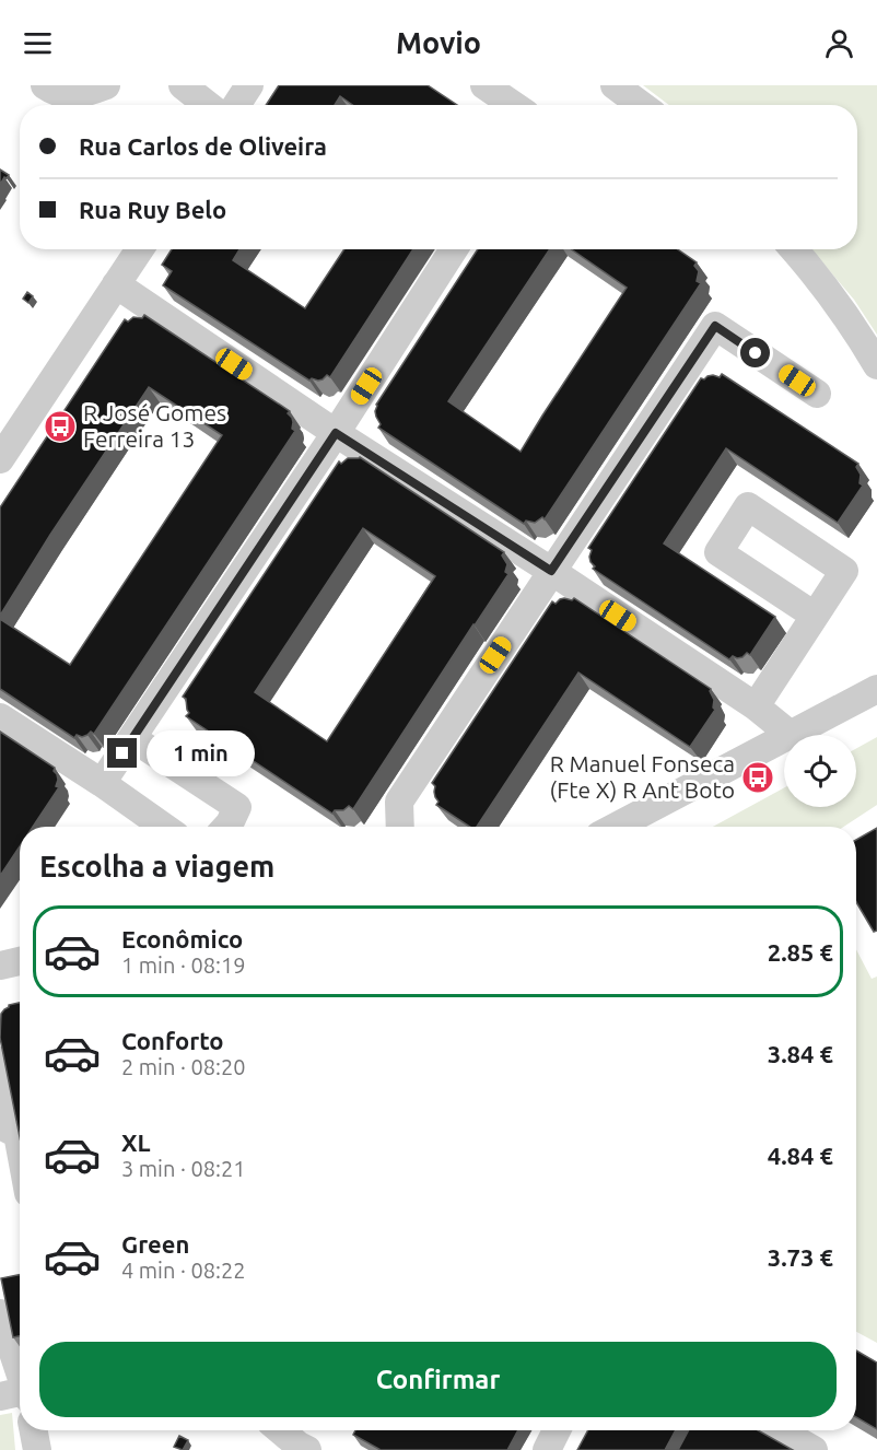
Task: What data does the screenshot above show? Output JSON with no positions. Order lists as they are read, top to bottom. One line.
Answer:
{"places":{"bus stop":["R José Gomes Ferreira 13","R Manuel Fonseca (Fte X) R Ant Boto"]},"page":{"header":"Movio","banner":["Rua Carlos de Oliveira","Rua Ruy Belo"],"bubble":"1 min","heading":"Escolha a viagem","list":[{"name":"Econômico","note":"1 min · 08:19","value":"2.85 €"},{"name":"Conforto","note":"2 min · 08:20","value":"3.84 €"},{"name":"XL","note":"3 min · 08:21","value":"4.84 €"},{"name":"Green","note":"4 min · 08:22","value":"3.73 €"}],"buttons":"Confirmar"}}
